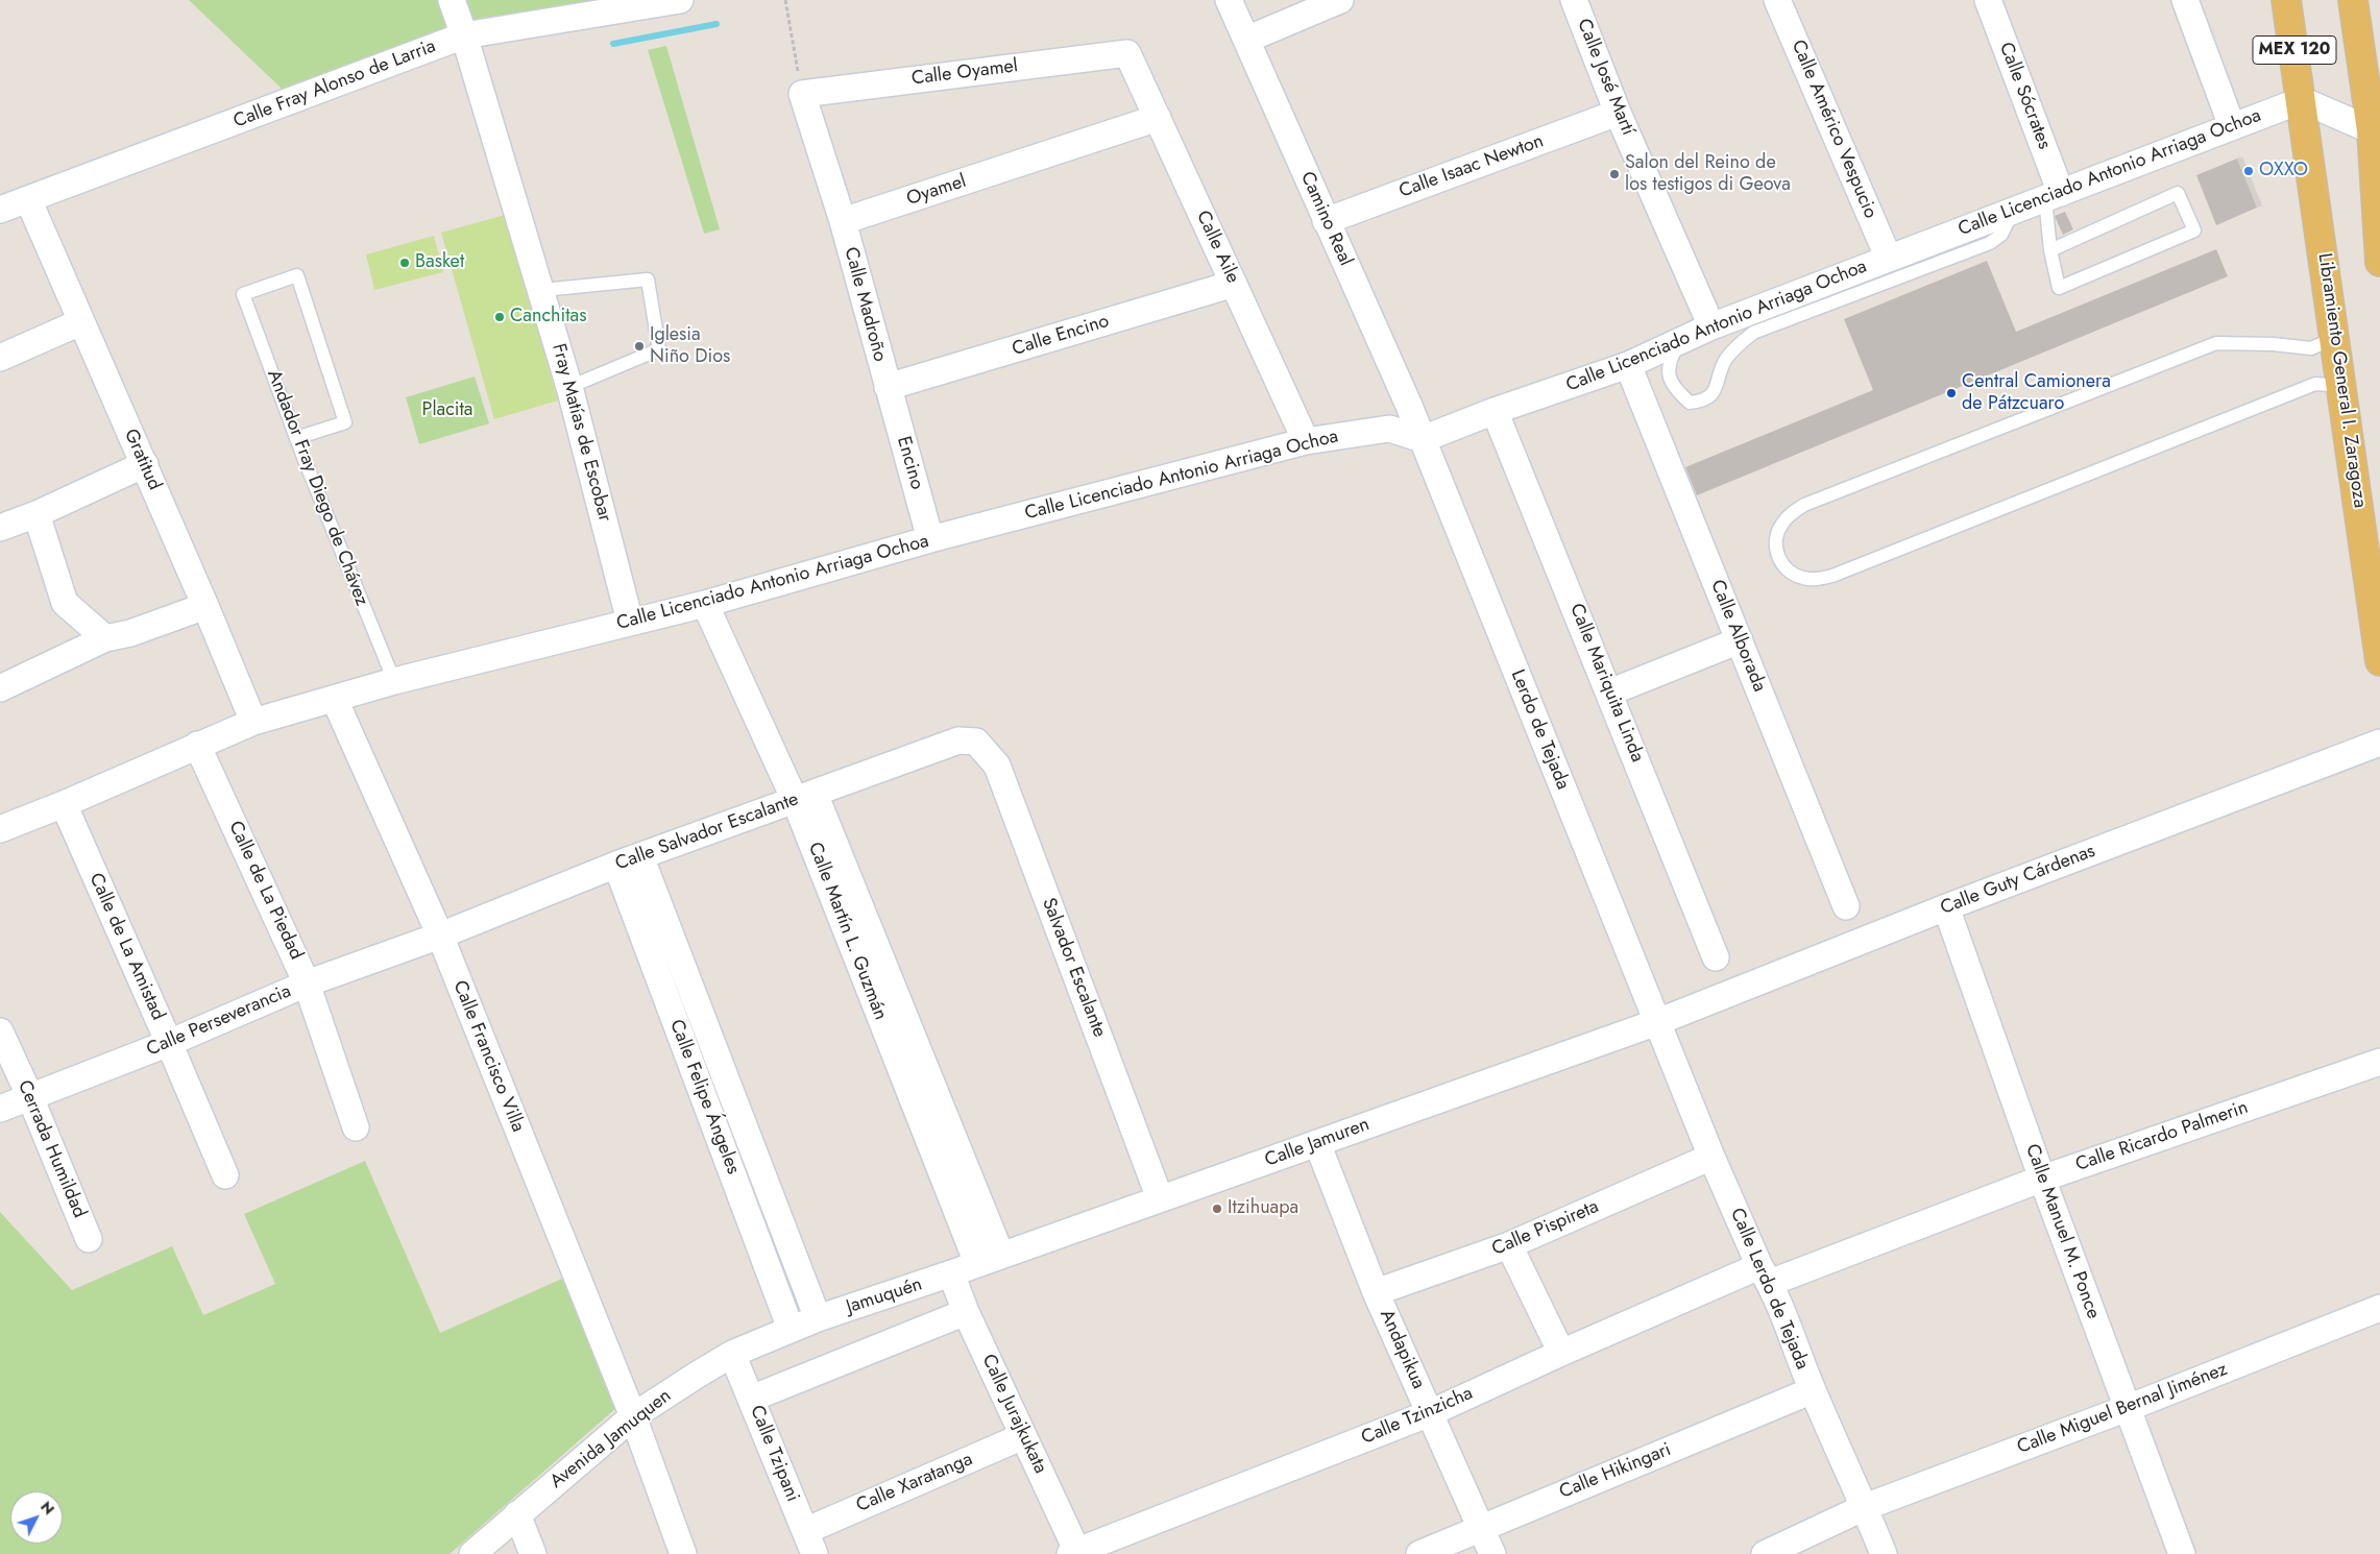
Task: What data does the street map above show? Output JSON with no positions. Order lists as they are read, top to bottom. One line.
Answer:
{"streets":{"main road":["MEX 120","Libramiento General I. Zaragoza"],"street":["Calle Oyamel","Calle José Martí","Calle Fray Alonso de Larria","Calle Sócrates","Calle Américo Vespucio","Calle Isaac Newton","Calle Licenciado Antonio Arriaga Ochoa","Oyamel","Camino Real","Calle Aile","Calle Madroño","Calle Encino","Fray Matías de Escobar","Gratitud","Encino","Calle Alborada","Calle Mariquita Linda","Lerdo de Tejada","Calle Salvador Escalante","Calle Guty Cárdenas","Calle de La Piedad","Calle Martín L. Guzmán","Calle de La Amistad","Salvador Escalante","Calle Perseverancia","Calle Francisco Villa","Calle Felipe Ángeles","Calle Ricardo Palmerin","Calle Jamuren","Cerrada Humildad","Calle Pispireta","Calle Manuel M. Ponce","Calle Lerdo de Tejada","Jamuquén","Andapikua","Calle Miguel Bernal Jiménez","Calle Jurajkukata","Calle Tzinzicha","Avenida Jamuquen","Calle Tzipani","Calle Hikingari","Calle Xaratanga"],"lane":["Andador Fray Diego de Chávez"]},"crossings":[["MEX 120","Calle Licenciado Antonio Arriaga Ochoa"],["MEX 120","Libramiento General I. Zaragoza"],["Calle Oyamel","Calle Aile"],["Calle José Martí","Calle Isaac Newton"],["Calle José Martí","Calle Licenciado Antonio Arriaga Ochoa"],["Calle Fray Alonso de Larria","Fray Matías de Escobar"],["Calle Fray Alonso de Larria","Gratitud"],["Calle Sócrates","Calle Licenciado Antonio Arriaga Ochoa"],["Calle Américo Vespucio","Calle Licenciado Antonio Arriaga Ochoa"],["Calle Isaac Newton","Camino Real"],["Calle Licenciado Antonio Arriaga Ochoa","Camino Real"],["Calle Licenciado Antonio Arriaga Ochoa","Calle Aile"],["Calle Licenciado Antonio Arriaga Ochoa","Libramiento General I. Zaragoza"],["Calle Licenciado Antonio Arriaga Ochoa","Fray Matías de Escobar"],["Calle Licenciado Antonio Arriaga Ochoa","Gratitud"],["Calle Licenciado Antonio Arriaga Ochoa","Encino"],["Calle Licenciado Antonio Arriaga Ochoa","Andador Fray Diego de Chávez"],["Calle Licenciado Antonio Arriaga Ochoa","Calle Alborada"],["Calle Licenciado Antonio Arriaga Ochoa","Calle Mariquita Linda"],["Calle Licenciado Antonio Arriaga Ochoa","Lerdo de Tejada"],["Calle Licenciado Antonio Arriaga Ochoa","Calle de La Piedad"],["Calle Licenciado Antonio Arriaga Ochoa","Calle Martín L. Guzmán"],["Calle Licenciado Antonio Arriaga Ochoa","Calle de La Amistad"],["Calle Licenciado Antonio Arriaga Ochoa","Calle Francisco Villa"],["Oyamel","Calle Aile"],["Oyamel","Calle Madroño"],["Camino Real","Lerdo de Tejada"],["Calle Aile","Calle Encino"],["Calle Madroño","Calle Encino"],["Calle Madroño","Encino"],["Calle Encino","Encino"],["Lerdo de Tejada","Calle Guty Cárdenas"],["Lerdo de Tejada","Calle Jamuren"],["Lerdo de Tejada","Calle Lerdo de Tejada"],["Calle Salvador Escalante","Calle Martín L. Guzmán"],["Calle Salvador Escalante","Salvador Escalante"],["Calle Salvador Escalante","Calle Perseverancia"],["Calle Salvador Escalante","Calle Francisco Villa"],["Calle Salvador Escalante","Calle Felipe Ángeles"],["Calle Guty Cárdenas","Calle Jamuren"],["Calle Guty Cárdenas","Calle Manuel M. Ponce"],["Calle Guty Cárdenas","Calle Lerdo de Tejada"],["Calle de La Piedad","Calle Perseverancia"],["Calle Martín L. Guzmán","Calle Jamuren"],["Calle Martín L. Guzmán","Jamuquén"],["Calle de La Amistad","Calle Perseverancia"],["Salvador Escalante","Calle Jamuren"],["Calle Perseverancia","Calle Francisco Villa"],["Calle Perseverancia","Cerrada Humildad"],["Calle Francisco Villa","Avenida Jamuquen"],["Calle Felipe Ángeles","Jamuquén"],["Calle Felipe Ángeles","Avenida Jamuquen"],["Calle Ricardo Palmerin","Calle Manuel M. Ponce"],["Calle Ricardo Palmerin","Calle Lerdo de Tejada"],["Calle Ricardo Palmerin","Calle Tzinzicha"],["Calle Jamuren","Calle Lerdo de Tejada"],["Calle Jamuren","Jamuquén"],["Calle Jamuren","Andapikua"],["Calle Pispireta","Calle Lerdo de Tejada"],["Calle Pispireta","Andapikua"],["Calle Manuel M. Ponce","Calle Miguel Bernal Jiménez"],["Calle Lerdo de Tejada","Calle Miguel Bernal Jiménez"],["Calle Lerdo de Tejada","Calle Tzinzicha"],["Calle Lerdo de Tejada","Calle Hikingari"],["Jamuquén","Calle Jurajkukata"],["Jamuquén","Avenida Jamuquen"],["Andapikua","Calle Tzinzicha"],["Andapikua","Calle Hikingari"],["Calle Jurajkukata","Calle Tzinzicha"],["Calle Jurajkukata","Calle Xaratanga"],["Avenida Jamuquen","Calle Tzipani"],["Calle Tzipani","Calle Xaratanga"]],"parks":["Placita"],"places":["OXXO","Salon del Reino de los testigos di Geova","Basket","Canchitas","Iglesia Niño Dios","Central Camionera de Pátzcuaro","Itzihuapa"],"north":"top right"}
